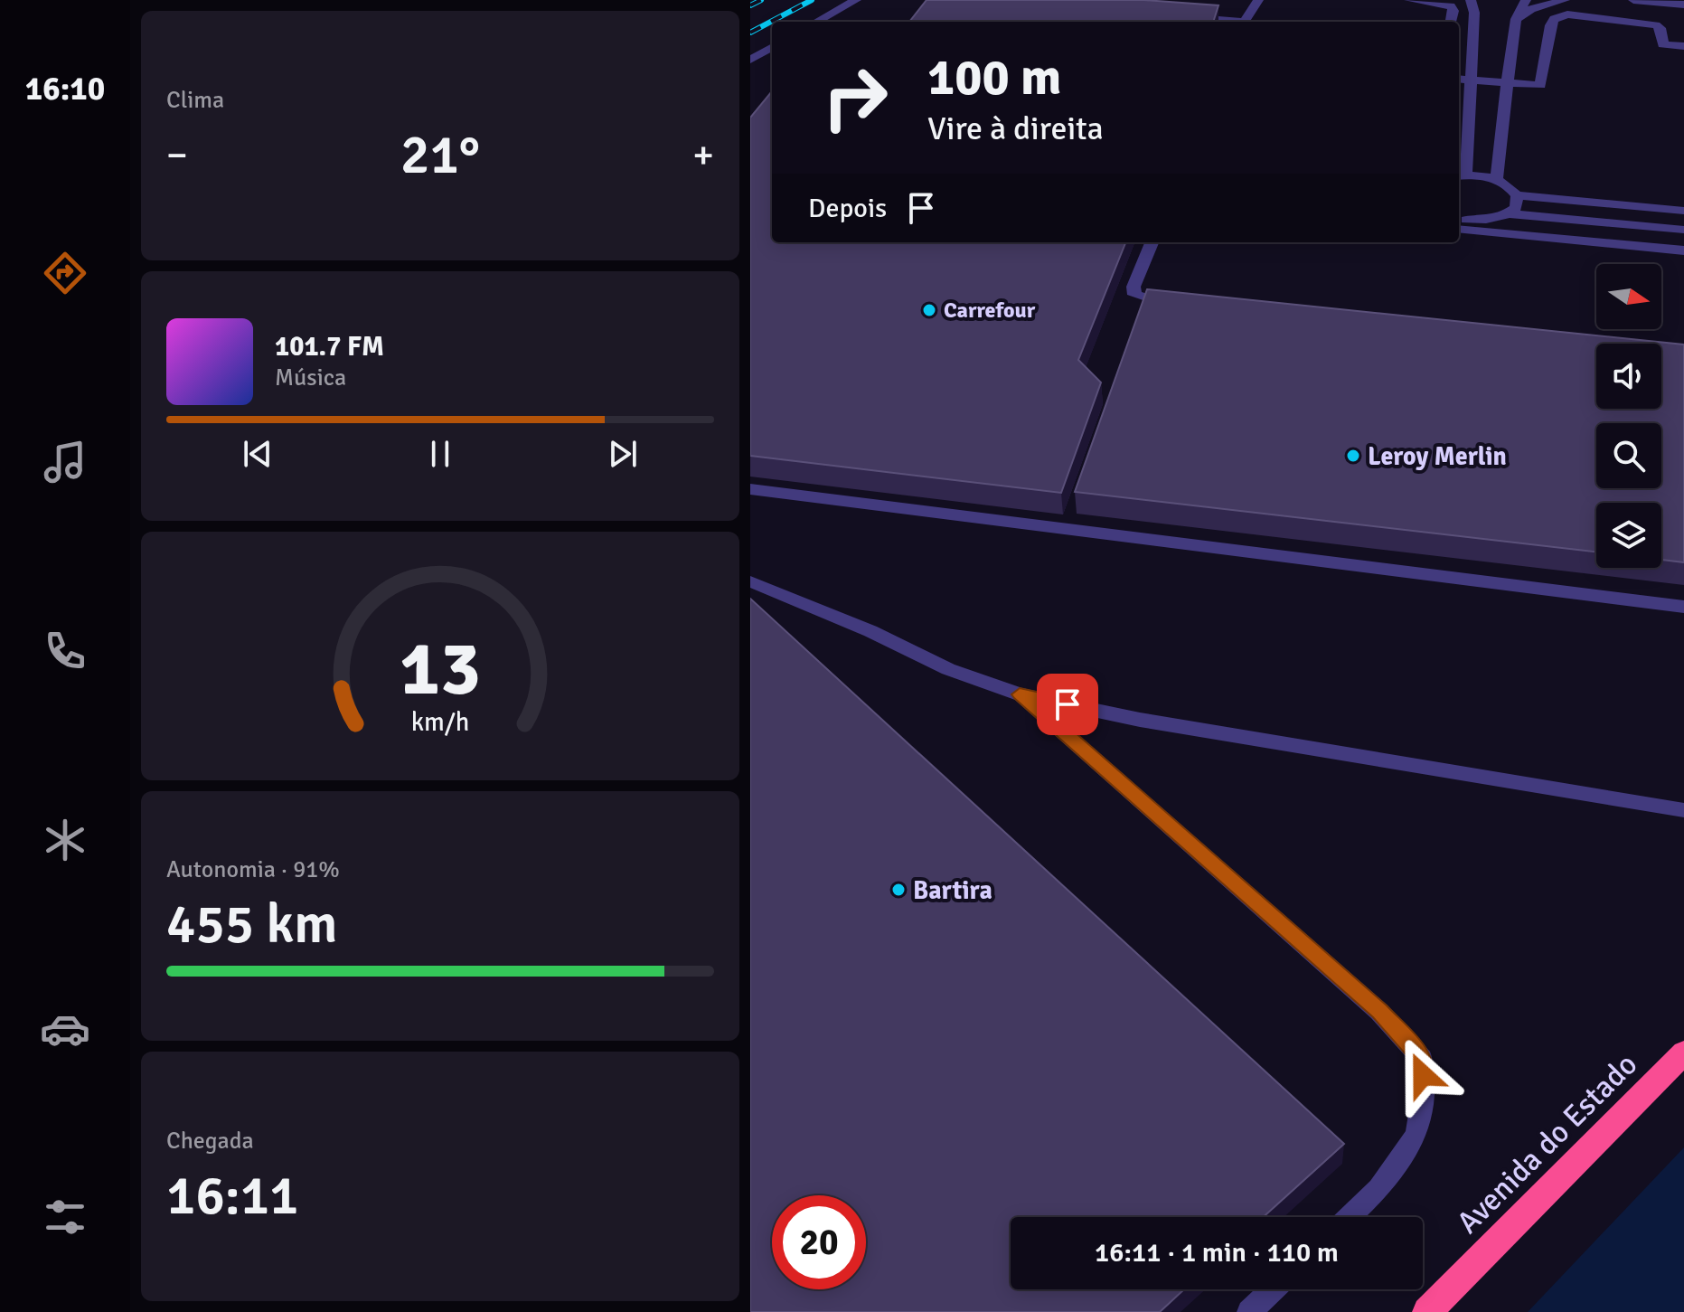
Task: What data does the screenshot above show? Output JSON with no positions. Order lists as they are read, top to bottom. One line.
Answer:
{"streets":{"highway":["Avenida do Estado"]},"places":["Carrefour","Leroy Merlin","Bartira"],"north":"right","page":{"tabs":"16:10","tile":["Clima",["Autonomia · 91%","455 km"],["Chegada","16:11"]],"turn":["100 m","Vire à direita"],"heat":["−","21°","+"],"then":"Depois","song":["101.7 FM","Música"],"limit":"20","trip":"16:11 · 1 min · 110 m","gauge":["13","km/h"]}}
